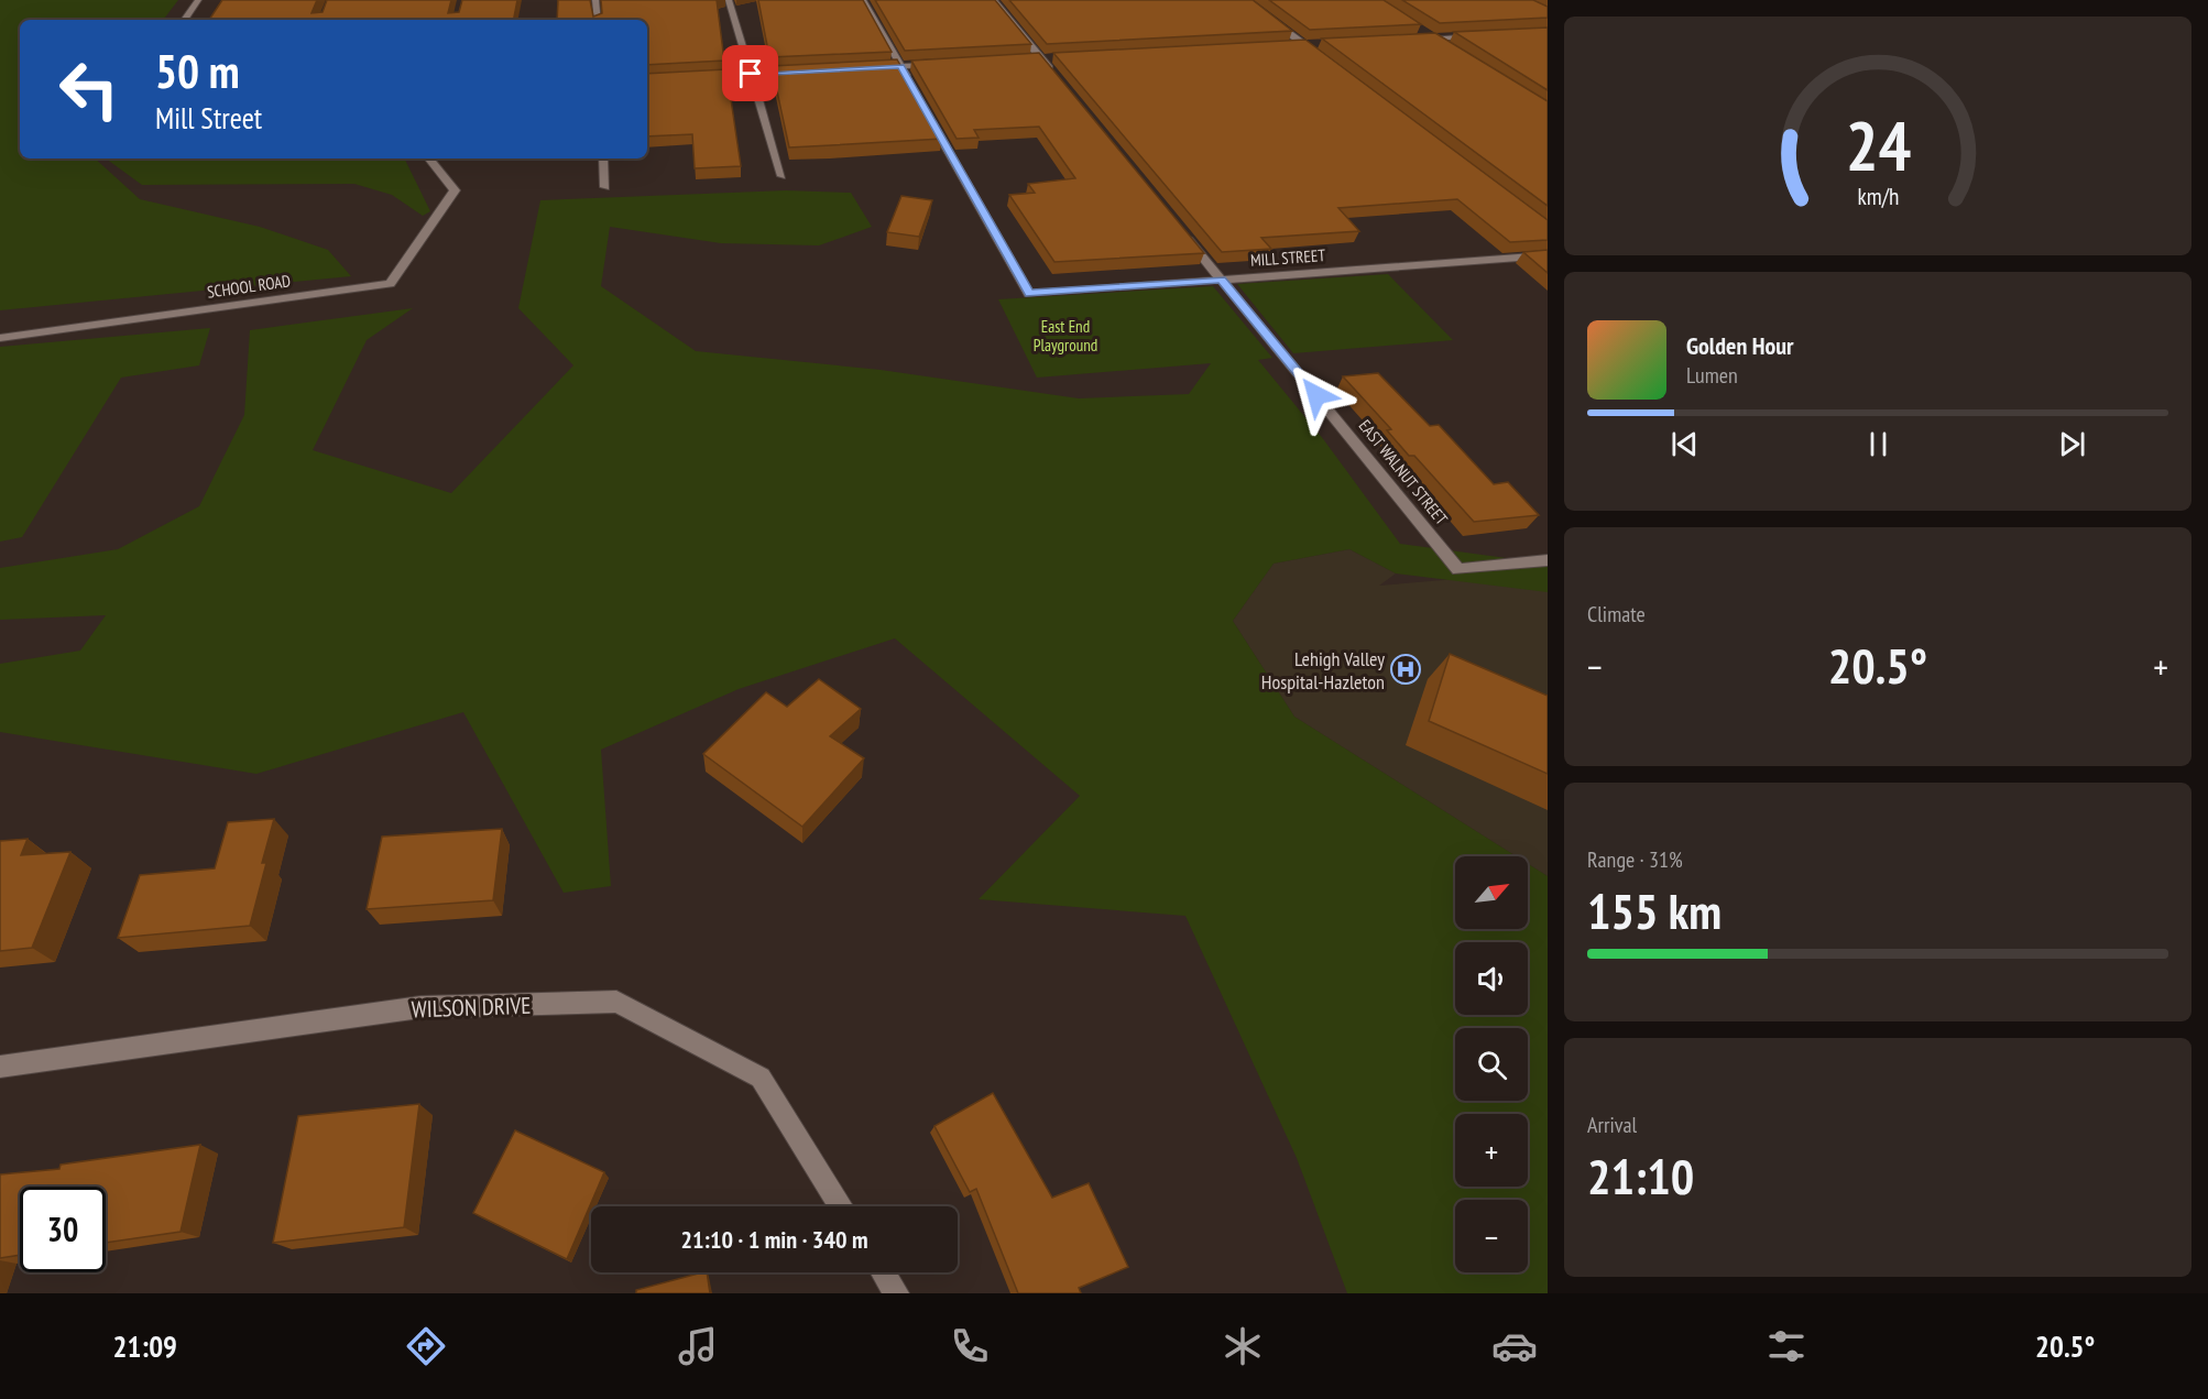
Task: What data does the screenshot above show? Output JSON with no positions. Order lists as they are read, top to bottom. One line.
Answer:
{"streets":{"street":["MILL STREET","SCHOOL ROAD","EAST WALNUT STREET","WILSON DRIVE"]},"crossings":[["MILL STREET","EAST WALNUT STREET"]],"parks":["East End Playground"],"places":{"hospital":["Lehigh Valley Hospital-Hazleton"]},"north":"top right","page":{"turn":["50 m","Mill Street"],"song":["Golden Hour","Lumen"],"tile":["Climate",["Range · 31%","155 km"],["Arrival","21:10"]],"heat":["−","20.5°","+"],"map_buttons":["+","−"],"limit":"30","trip":"21:10 · 1 min · 340 m","tabs":["21:09","20.5°"],"gauge":["24","km/h"]}}
